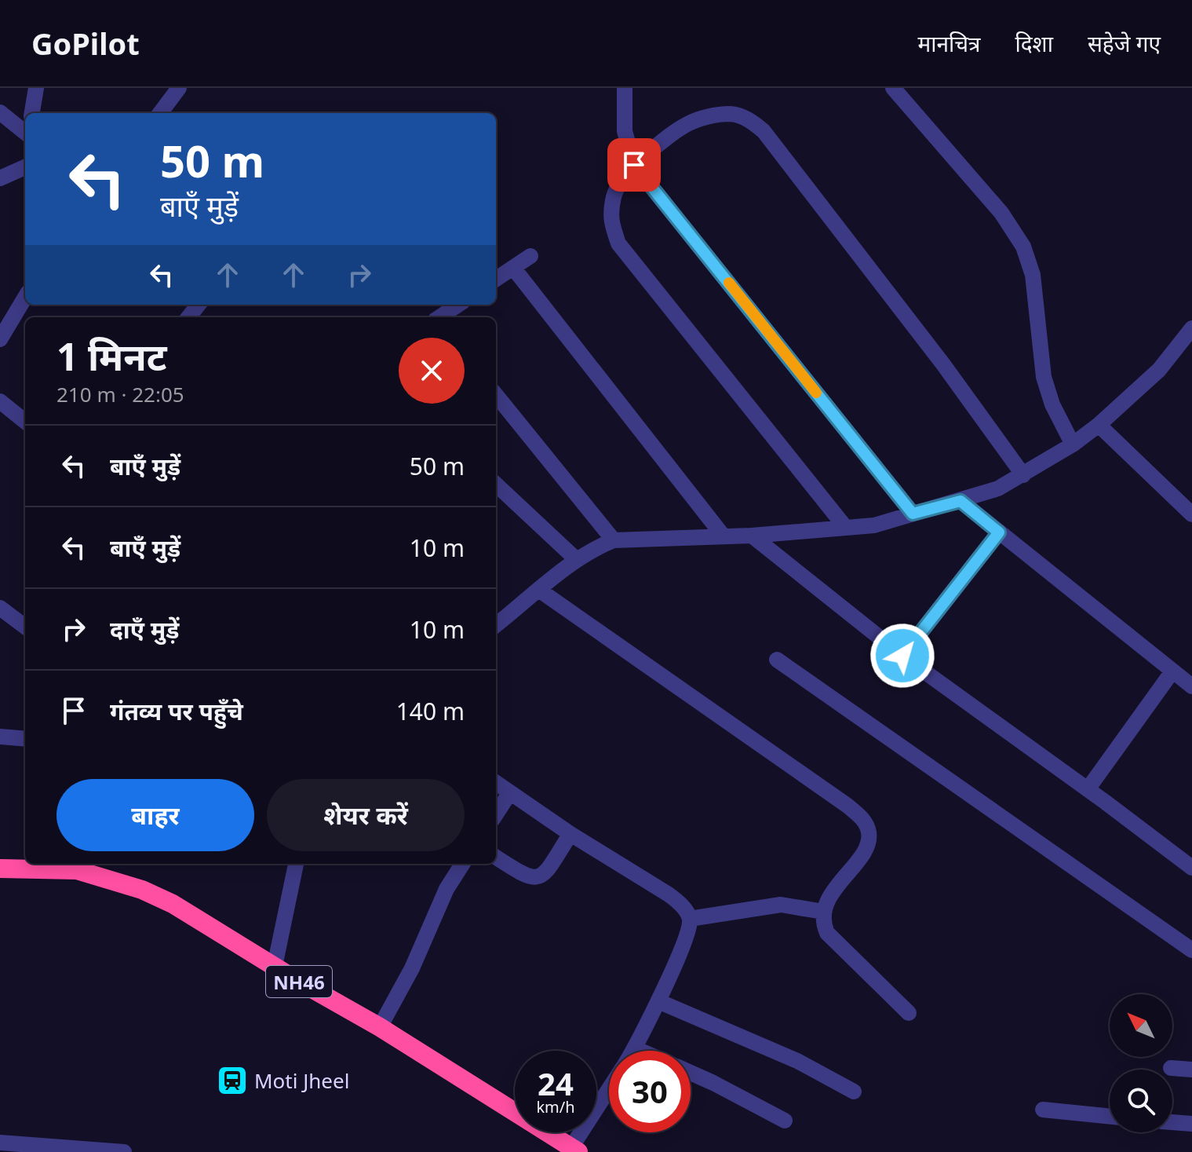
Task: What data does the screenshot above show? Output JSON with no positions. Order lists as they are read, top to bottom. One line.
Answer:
{"streets":{"highway":["NH46"]},"places":{"station":["Moti Jheel"]},"north":"top left","page":{"header":"GoPilot","nav":["मानचित्र","दिशा","सहेजे गए"],"turn":["50 m","बाएँ मुड़ें"],"heading":["1 मिनट","210 m · 22:05"],"list":[{"name":"बाएँ मुड़ें","value":"50 m"},{"name":"बाएँ मुड़ें","value":"10 m"},{"name":"दाएँ मुड़ें","value":"10 m"},{"name":"गंतव्य पर पहुँचे","value":"140 m"}],"buttons":["बाहर","शेयर करें"],"speed":"24 km/h","limit":"30"}}
